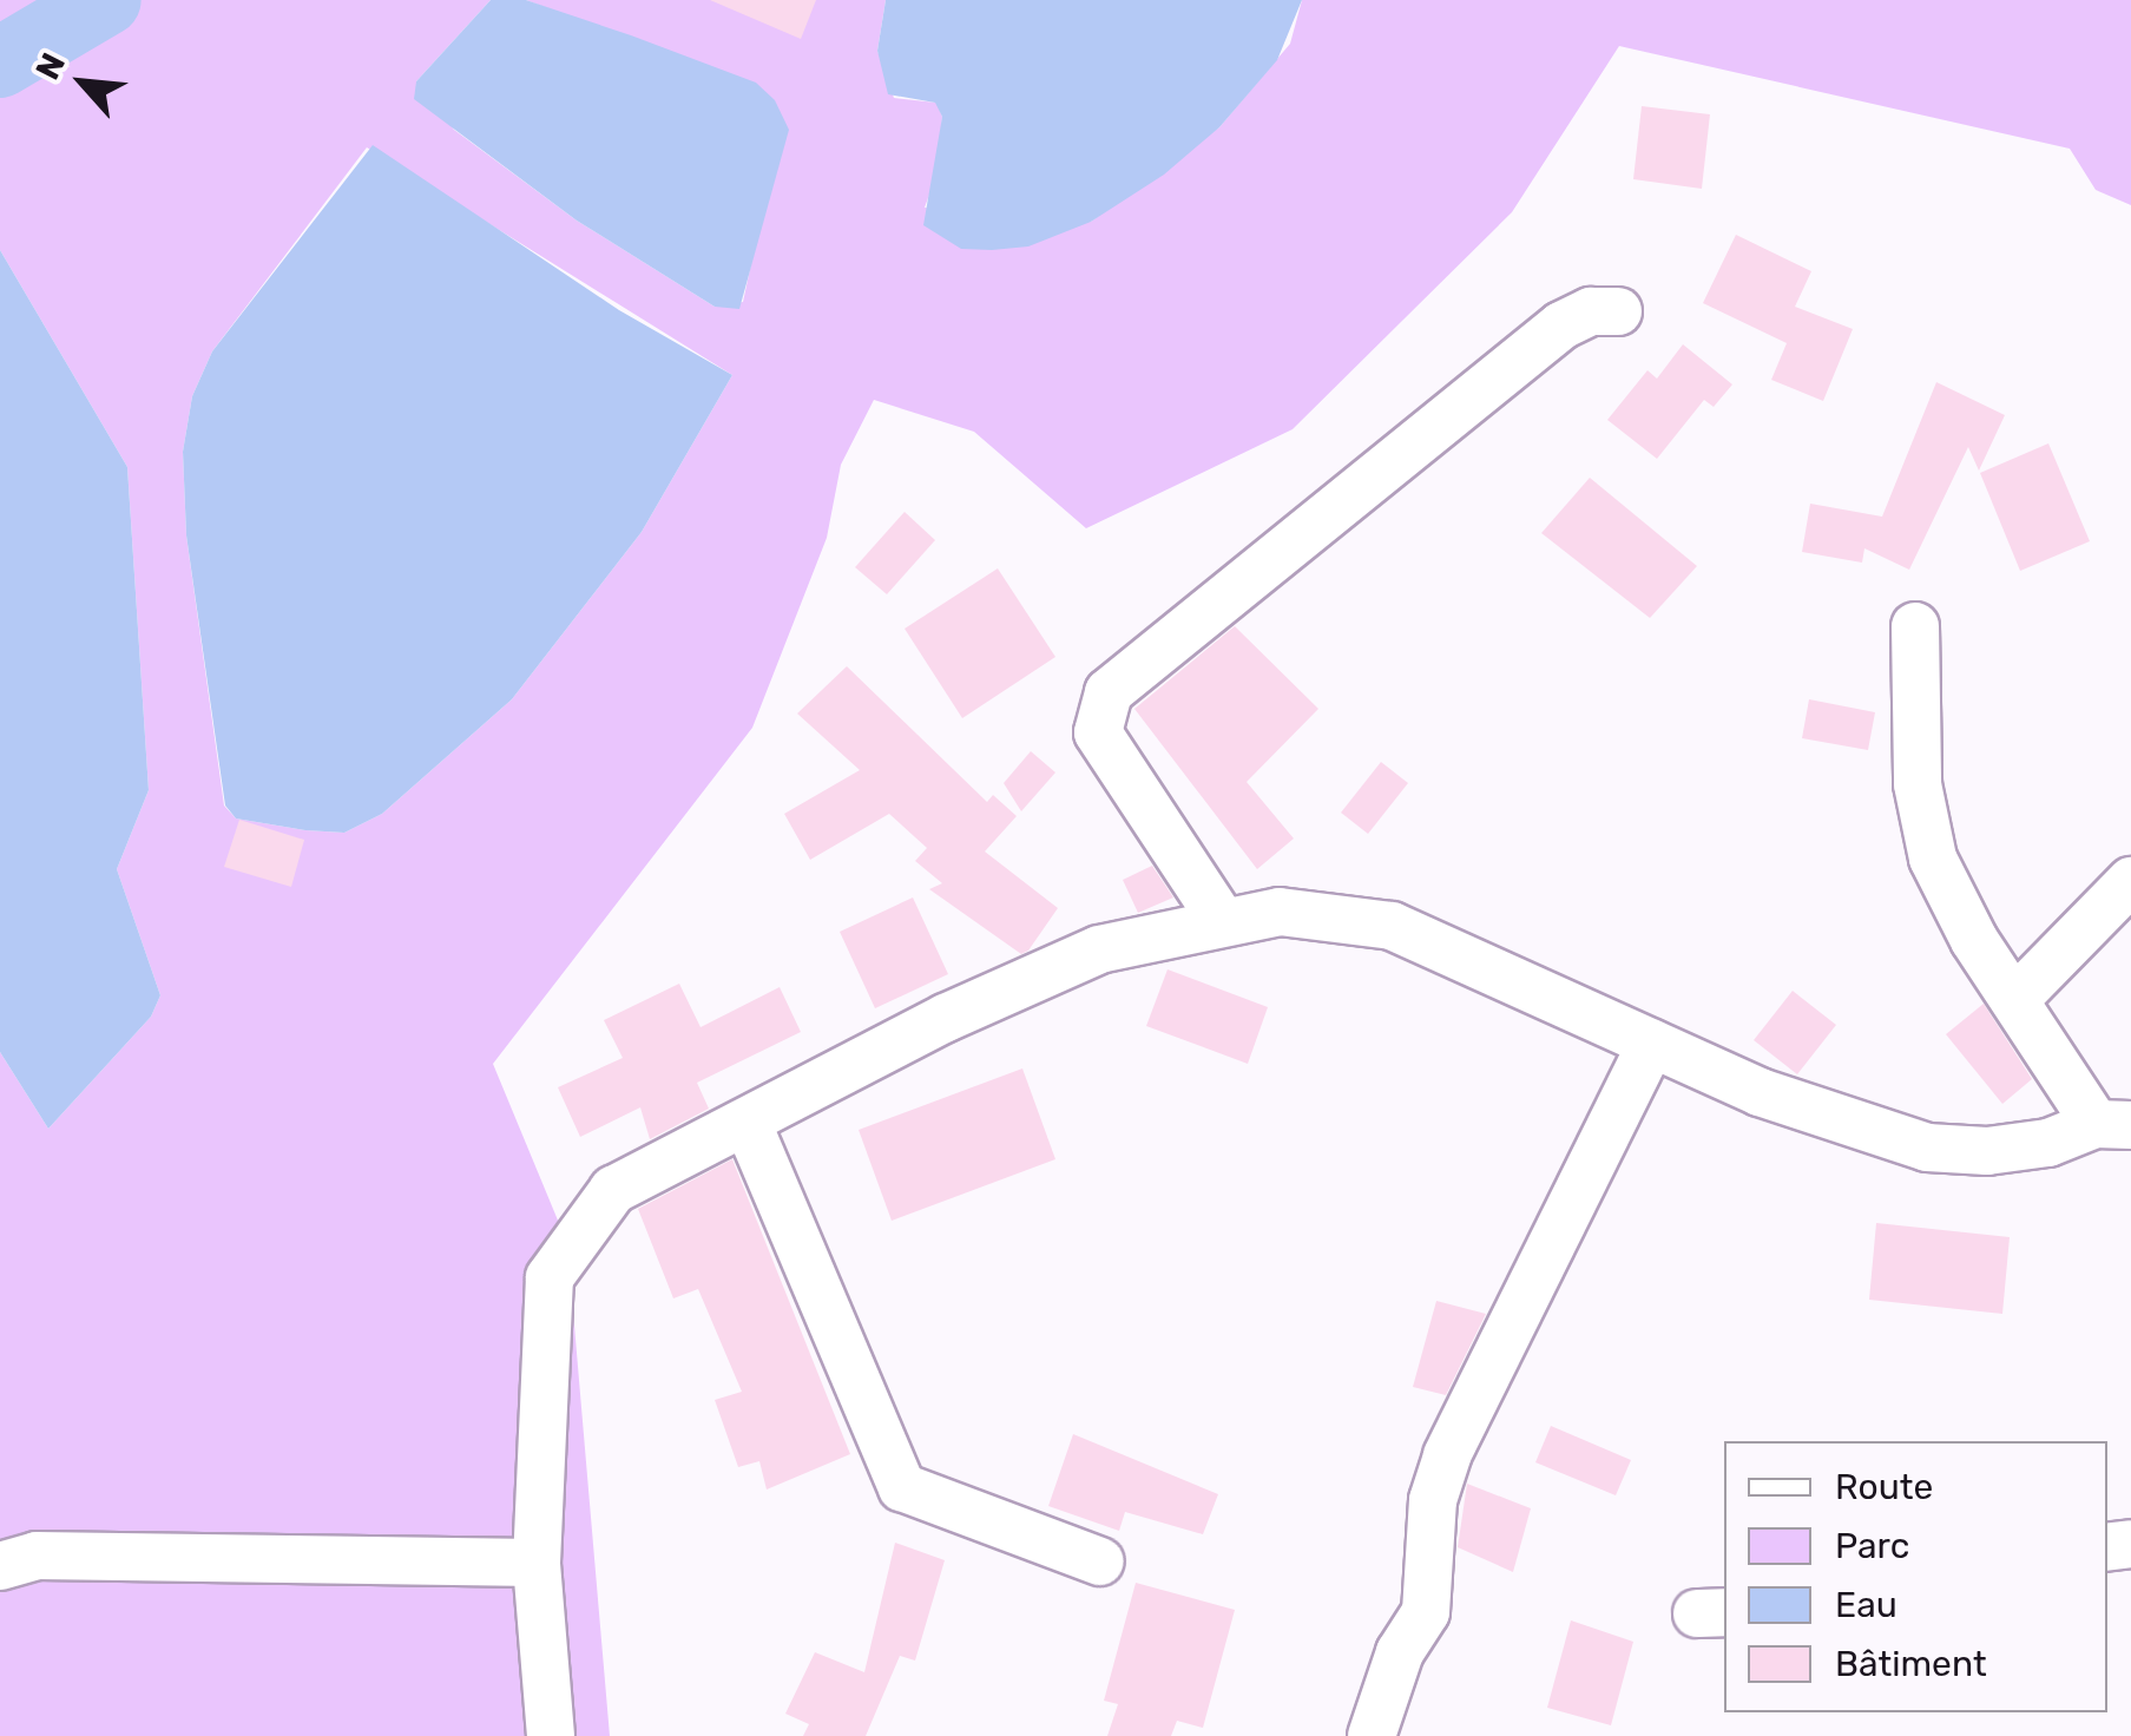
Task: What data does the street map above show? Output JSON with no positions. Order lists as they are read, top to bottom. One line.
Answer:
{"legend":["Route","Parc","Eau","Bâtiment"],"north":"top left"}
